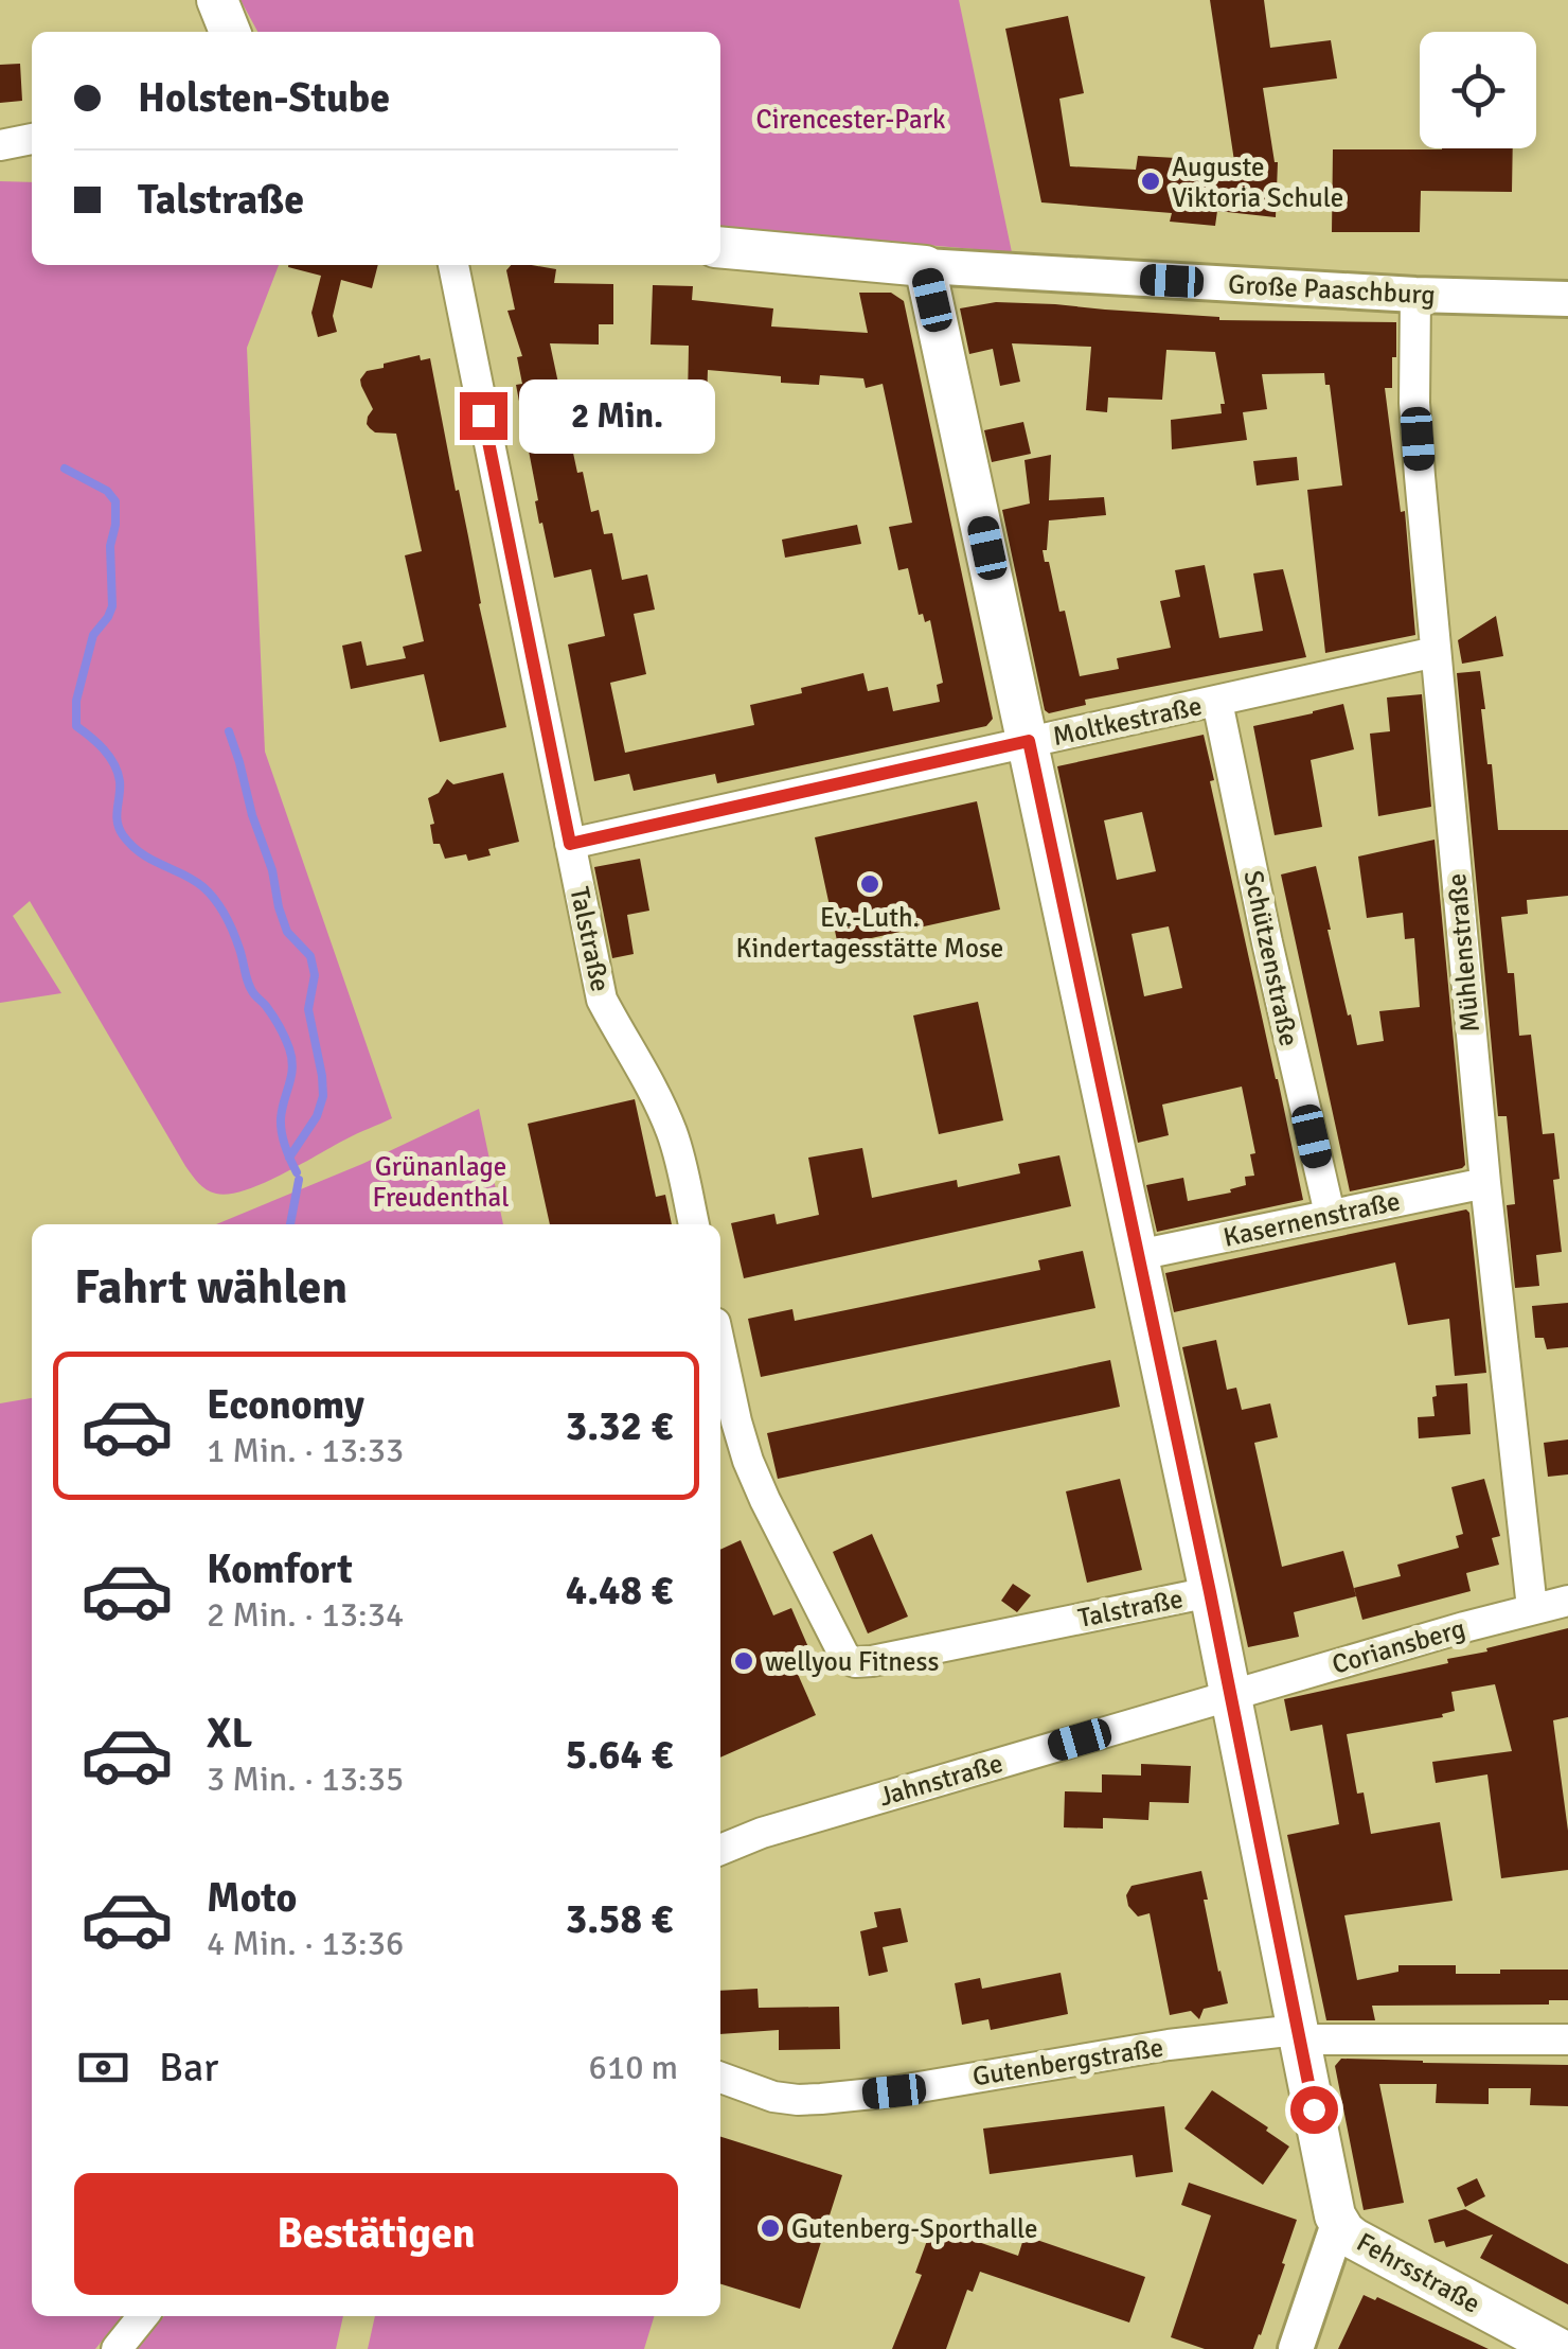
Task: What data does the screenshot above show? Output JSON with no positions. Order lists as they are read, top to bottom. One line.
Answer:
{"streets":{"main road":["Große Paaschburg","Fehrsstraße"],"street":["Moltkestraße","Talstraße","Mühlenstraße","Schützenstraße","Kasernenstraße","Coriansberg","Jahnstraße","Gutenbergstraße"]},"crossings":[["Große Paaschburg","Mühlenstraße"],["Moltkestraße","Talstraße"],["Moltkestraße","Mühlenstraße"],["Moltkestraße","Schützenstraße"],["Mühlenstraße","Kasernenstraße"],["Mühlenstraße","Coriansberg"],["Schützenstraße","Kasernenstraße"],["Coriansberg","Jahnstraße"]],"parks":["Cirencester-Park","Grünanlage Freudenthal"],"places":["Auguste Viktoria Schule","Ev.-Luth. Kindertagesstätte Mose","wellyou Fitness","Gutenberg-Sporthalle"],"page":{"banner":["Holsten-Stube","Talstraße"],"bubble":"2 Min.","heading":"Fahrt wählen","list":[{"name":"Economy","note":"1 Min. · 13:33","value":"3.32 €"},{"name":"Komfort","note":"2 Min. · 13:34","value":"4.48 €"},{"name":"XL","note":"3 Min. · 13:35","value":"5.64 €"},{"name":"Moto","note":"4 Min. · 13:36","value":"3.58 €"}],"pay":["Bar","610 m"],"buttons":"Bestätigen"}}
